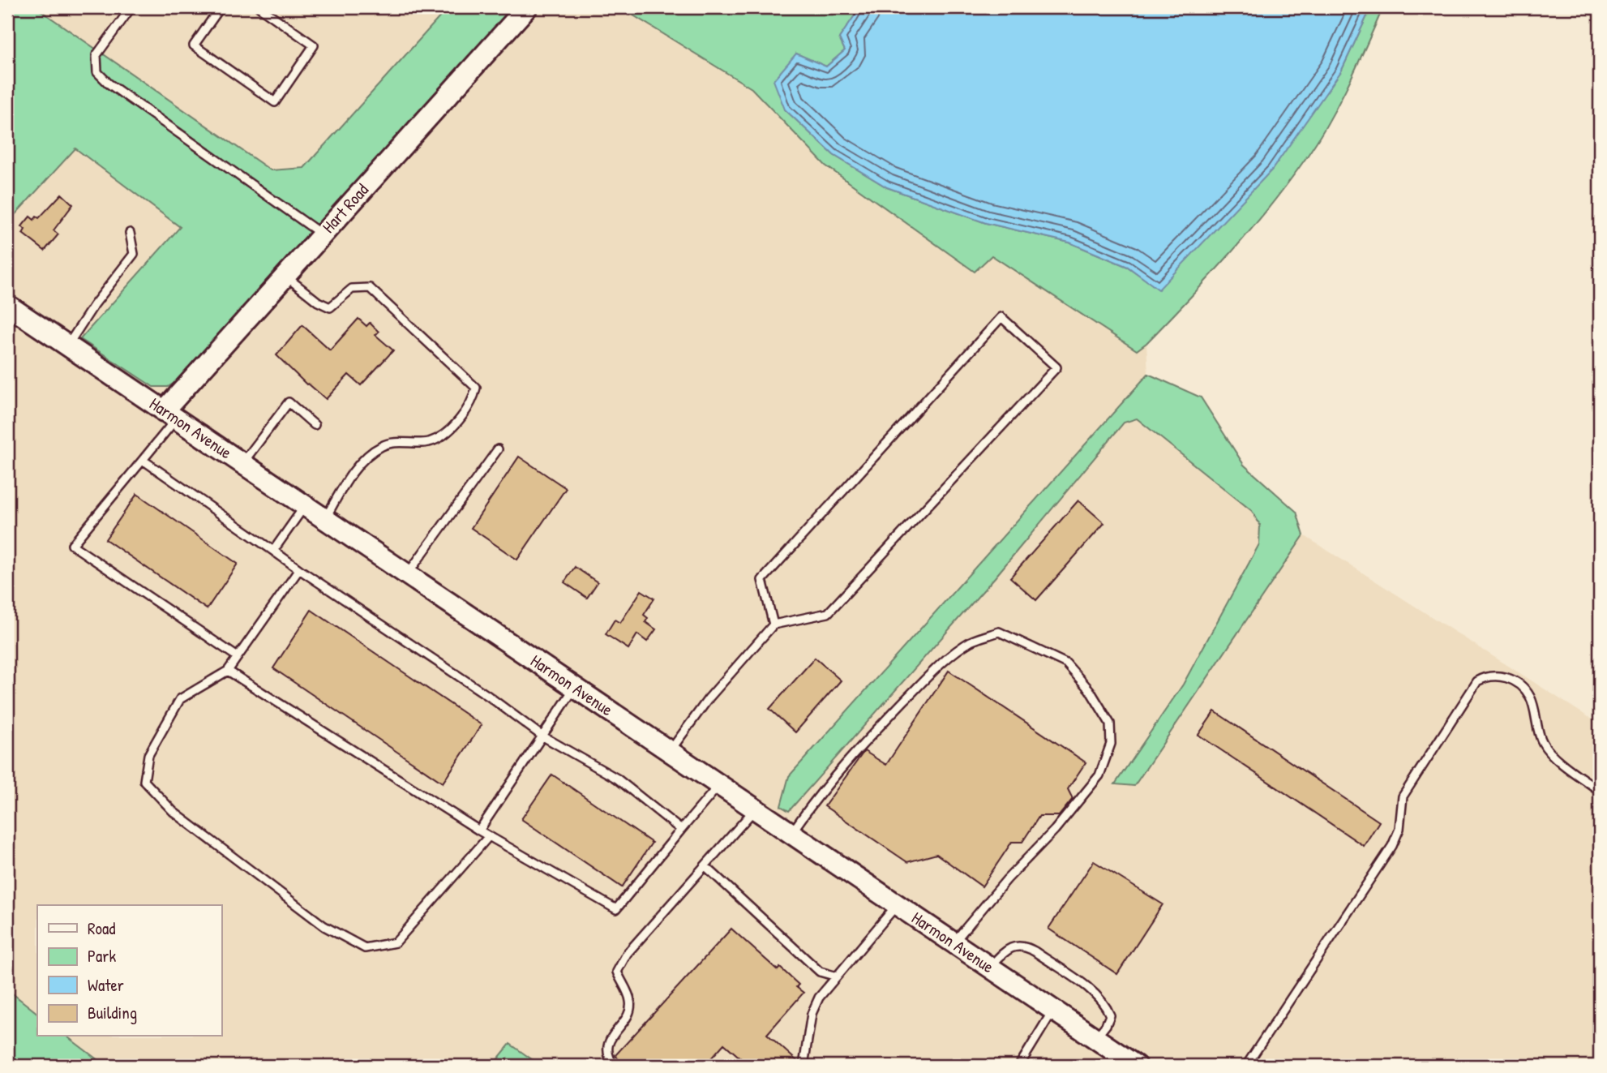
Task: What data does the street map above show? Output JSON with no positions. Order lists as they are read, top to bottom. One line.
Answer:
{"streets":{"main road":["Hart Road","Harmon Avenue"]},"crossings":[["Hart Road","Harmon Avenue"]],"legend":["Road","Park","Water","Building"]}
